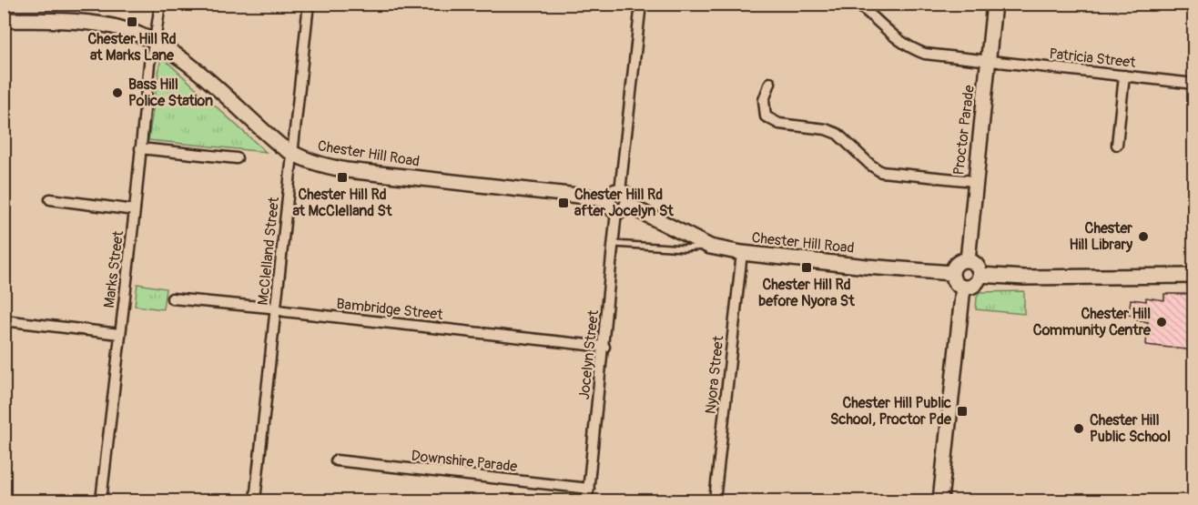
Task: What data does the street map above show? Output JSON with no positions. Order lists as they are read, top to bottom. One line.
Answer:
{"streets":{"street":["Patricia Street","Proctor Parade","Chester Hill Road","McClelland Street","Marks Street","Bambridge Street","Jocelyn Street","Nyora Street","Downshire Parade"]},"crossings":[["Patricia Street","Proctor Parade"],["Proctor Parade","Chester Hill Road"],["Chester Hill Road","McClelland Street"],["Chester Hill Road","Marks Street"],["Chester Hill Road","Jocelyn Street"],["Chester Hill Road","Nyora Street"],["McClelland Street","Bambridge Street"],["Bambridge Street","Jocelyn Street"],["Jocelyn Street","Downshire Parade"]],"places":{"transit":["Chester Hill Rd at Marks Lane","Chester Hill Rd at McClelland St","Chester Hill Rd after Jocelyn St","Chester Hill Rd before Nyora St","Chester Hill Public School, Proctor Pde"],"other":["Bass Hill Police Station","Chester Hill Library","Chester Hill Community Centre","Chester Hill Public School"]}}
